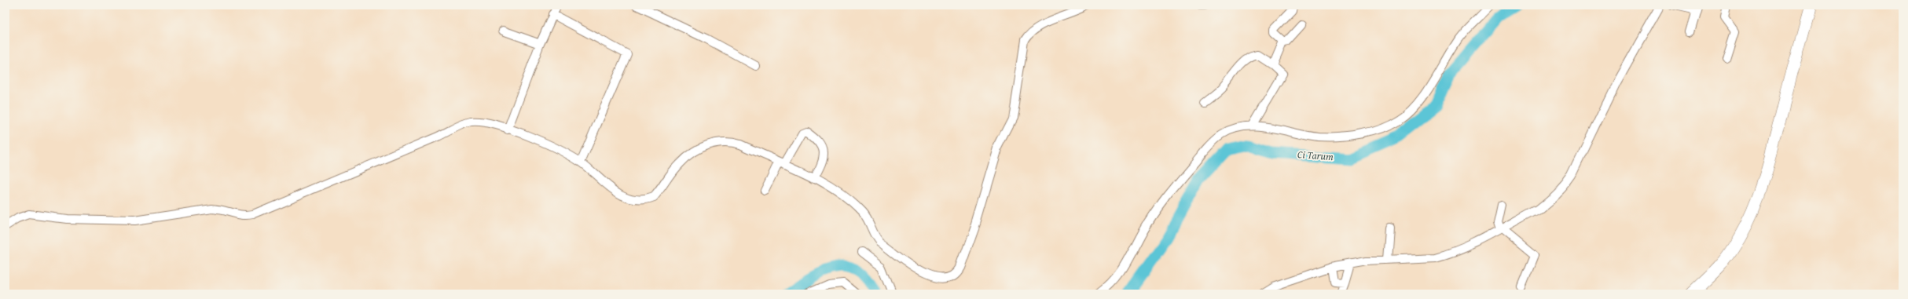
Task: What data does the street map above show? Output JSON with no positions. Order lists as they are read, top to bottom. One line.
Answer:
{"water":["Ci Tarum"]}
